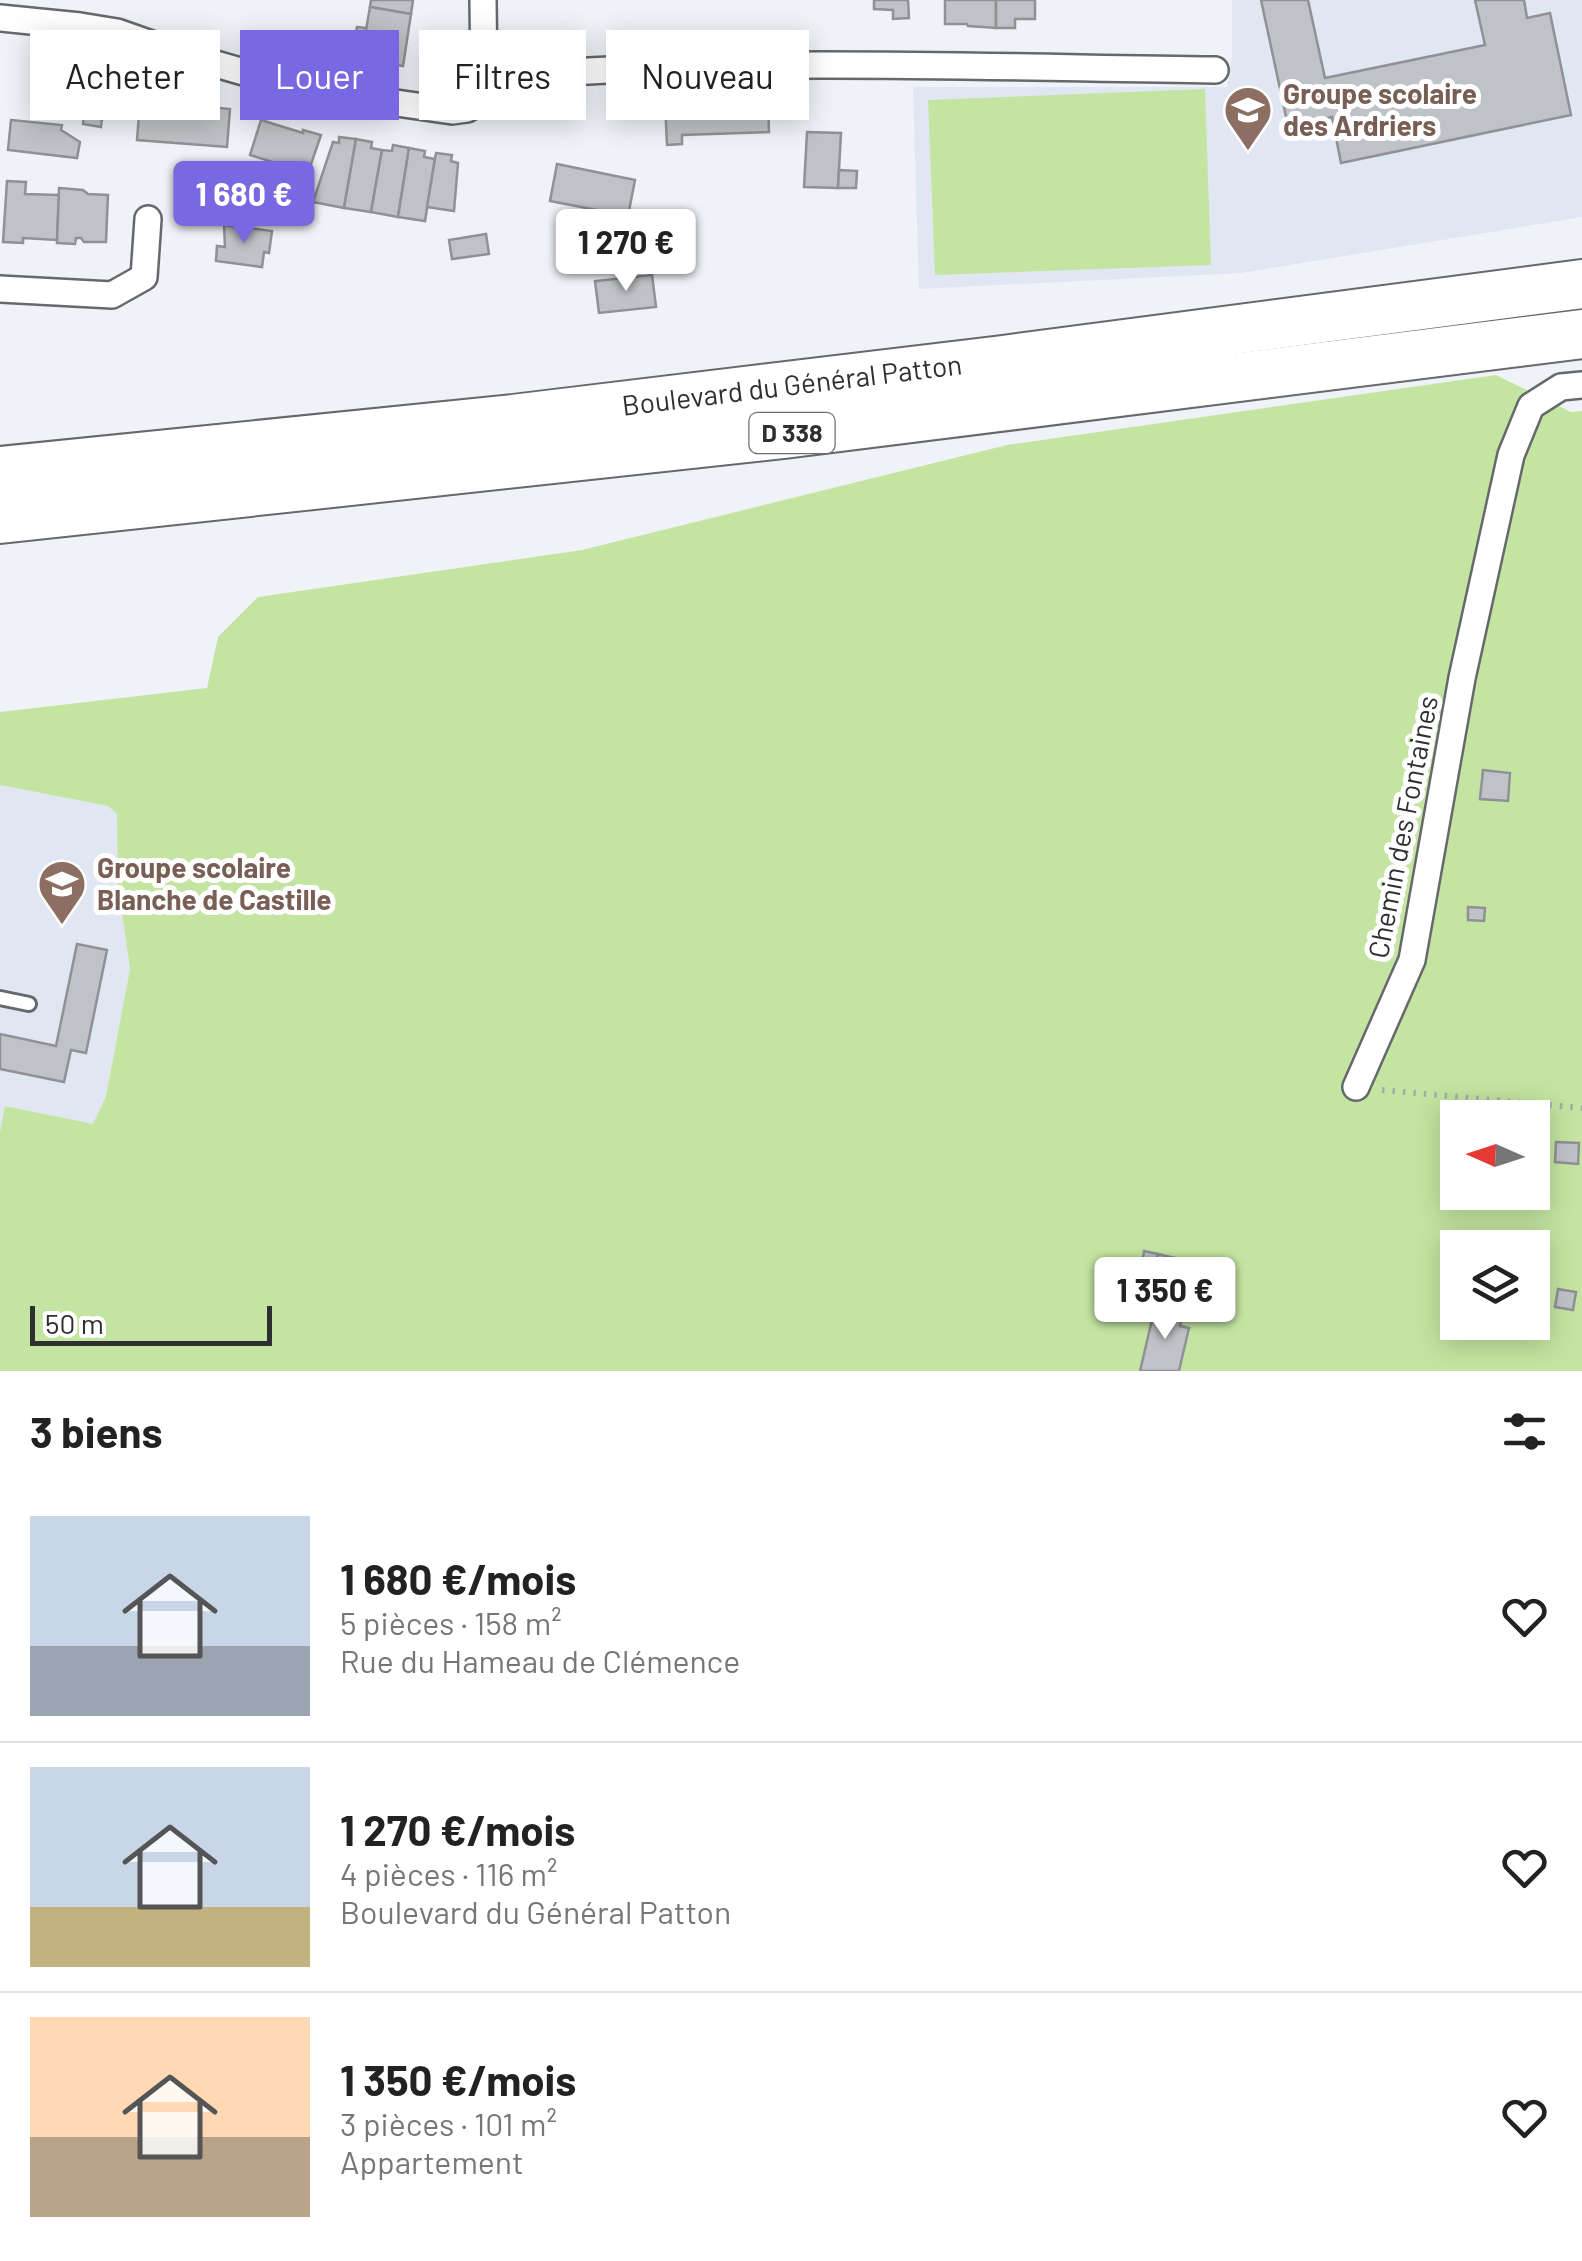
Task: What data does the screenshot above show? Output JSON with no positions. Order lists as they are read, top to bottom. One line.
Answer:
{"streets":{"highway":["Boulevard du Général Patton","D 338"],"street":["Chemin des Fontaines"]},"places":{"school or university":["Groupe scolaire des Ardriers","Groupe scolaire Blanche de Castille"]},"scale_bar":"50 m","north":"left","page":{"chip":["Acheter","Louer","Filtres","Nouveau"],"price":["1 680 €","1 270 €","1 350 €"],"scale":"50 m","heading":"3 biens","list":[{"name":"1 680 €/mois","note":"5 pièces · 158 m² · Rue du Hameau de Clémence"},{"name":"1 270 €/mois","note":"4 pièces · 116 m² · Boulevard du Général Patton"},{"name":"1 350 €/mois","note":"3 pièces · 101 m² · Appartement"}]}}
